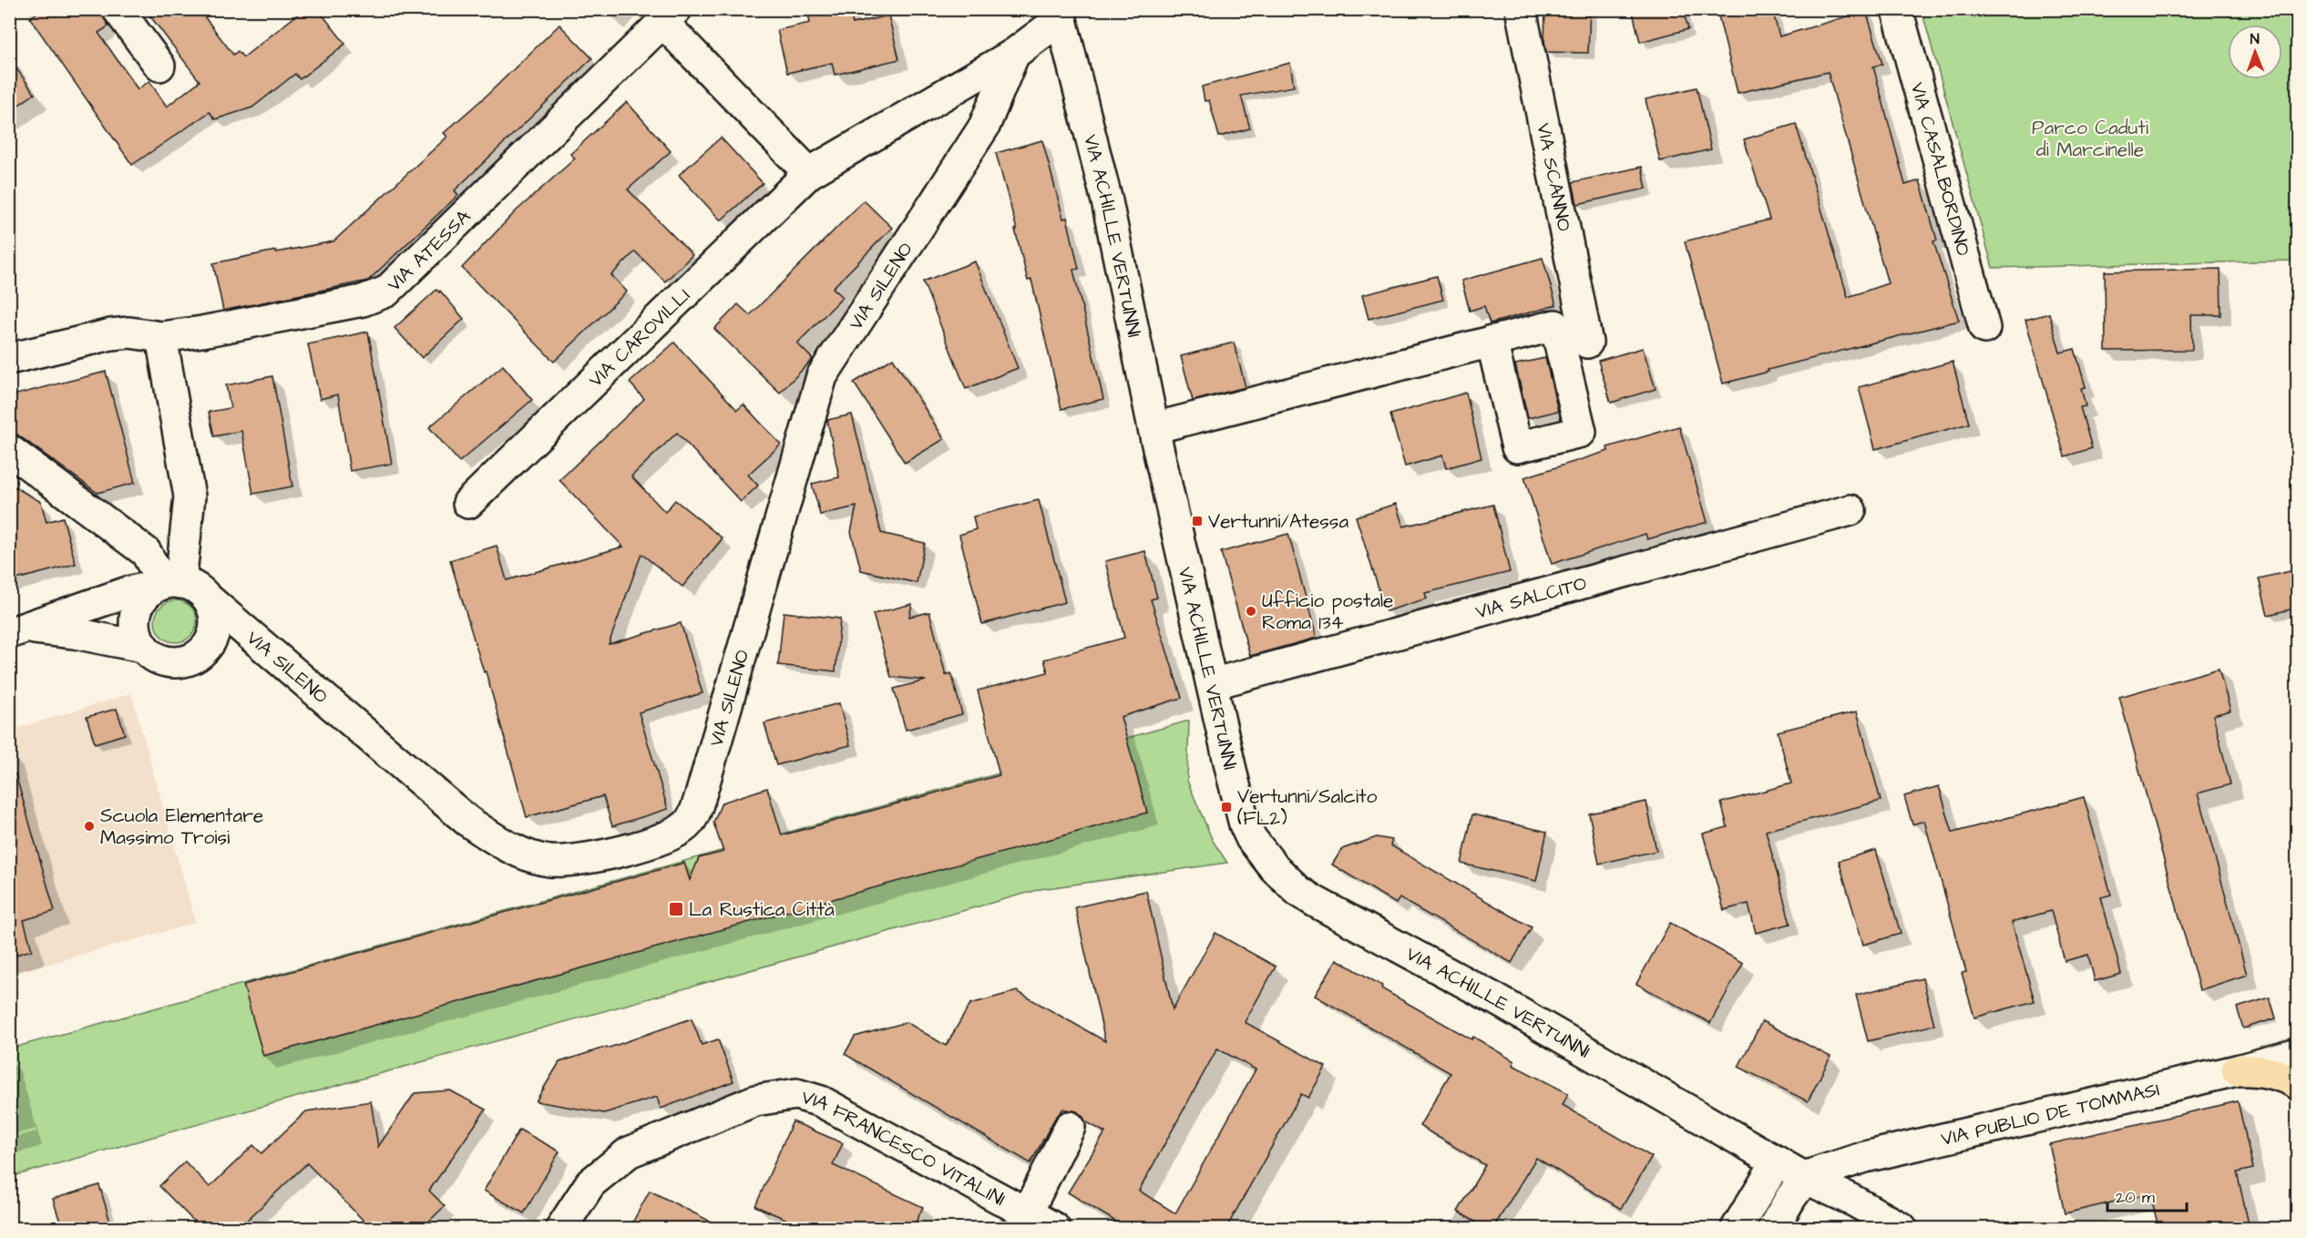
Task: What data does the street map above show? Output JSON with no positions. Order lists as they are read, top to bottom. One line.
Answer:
{"streets":{"street":["VIA CASALBORDINO","VIA SCANNO","VIA ACHILLE VERTUNNI","VIA ATESSA","VIA SILENO","VIA CAROVILLI","VIA SALCITO","VIA PUBLIO DE TOMMASI","VIA FRANCESCO VITALINI"]},"crossings":[["VIA ACHILLE VERTUNNI","VIA CAROVILLI"],["VIA ACHILLE VERTUNNI","VIA SALCITO"],["VIA ACHILLE VERTUNNI","VIA PUBLIO DE TOMMASI"],["VIA SILENO","VIA CAROVILLI"]],"parks":["Parco Caduti di Marcinelle"],"places":{"transit":["Vertunni/Atessa","Vertunni/Salcito (FL2)","La Rustica Città"],"other":["Ufficio postale Roma 134","Scuola Elementare Massimo Troisi"]},"scale_bar":"20 m","north":"top"}
